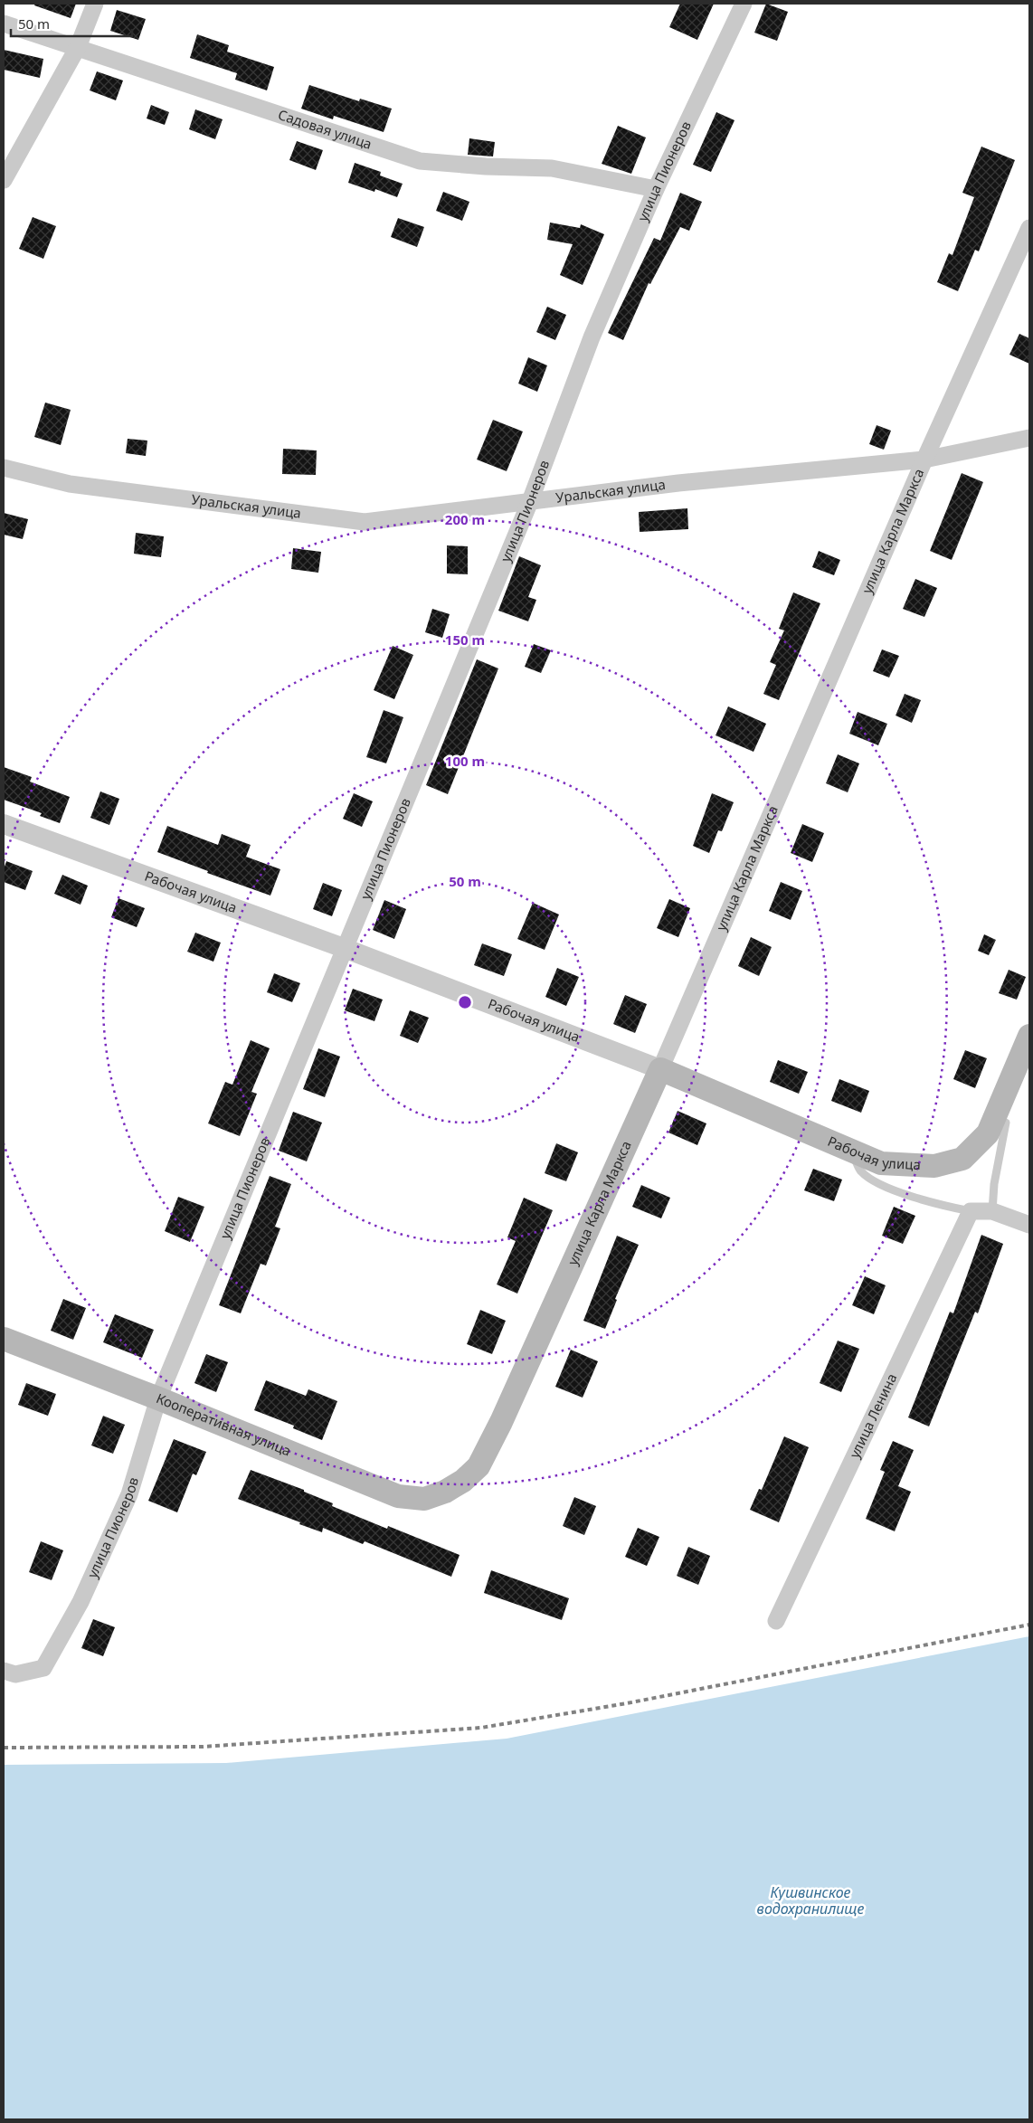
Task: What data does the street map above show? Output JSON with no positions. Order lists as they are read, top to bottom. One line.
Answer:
{"streets":{"main road":["улица Карла Маркса","Рабочая улица","Кооперативная улица"],"street":["Садовая улица","улица Пионеров","Уральская улица","улица Ленина"]},"crossings":[["Садовая улица","улица Пионеров"],["улица Пионеров","Уральская улица"],["улица Пионеров","Рабочая улица"],["улица Пионеров","Кооперативная улица"],["Уральская улица","улица Карла Маркса"],["улица Карла Маркса","Рабочая улица"],["улица Карла Маркса","Кооперативная улица"]],"water":["Кушвинское водохранилище"],"scale_bar":"50 m","rings":["200 m","150 m","100 m","50 m"]}
